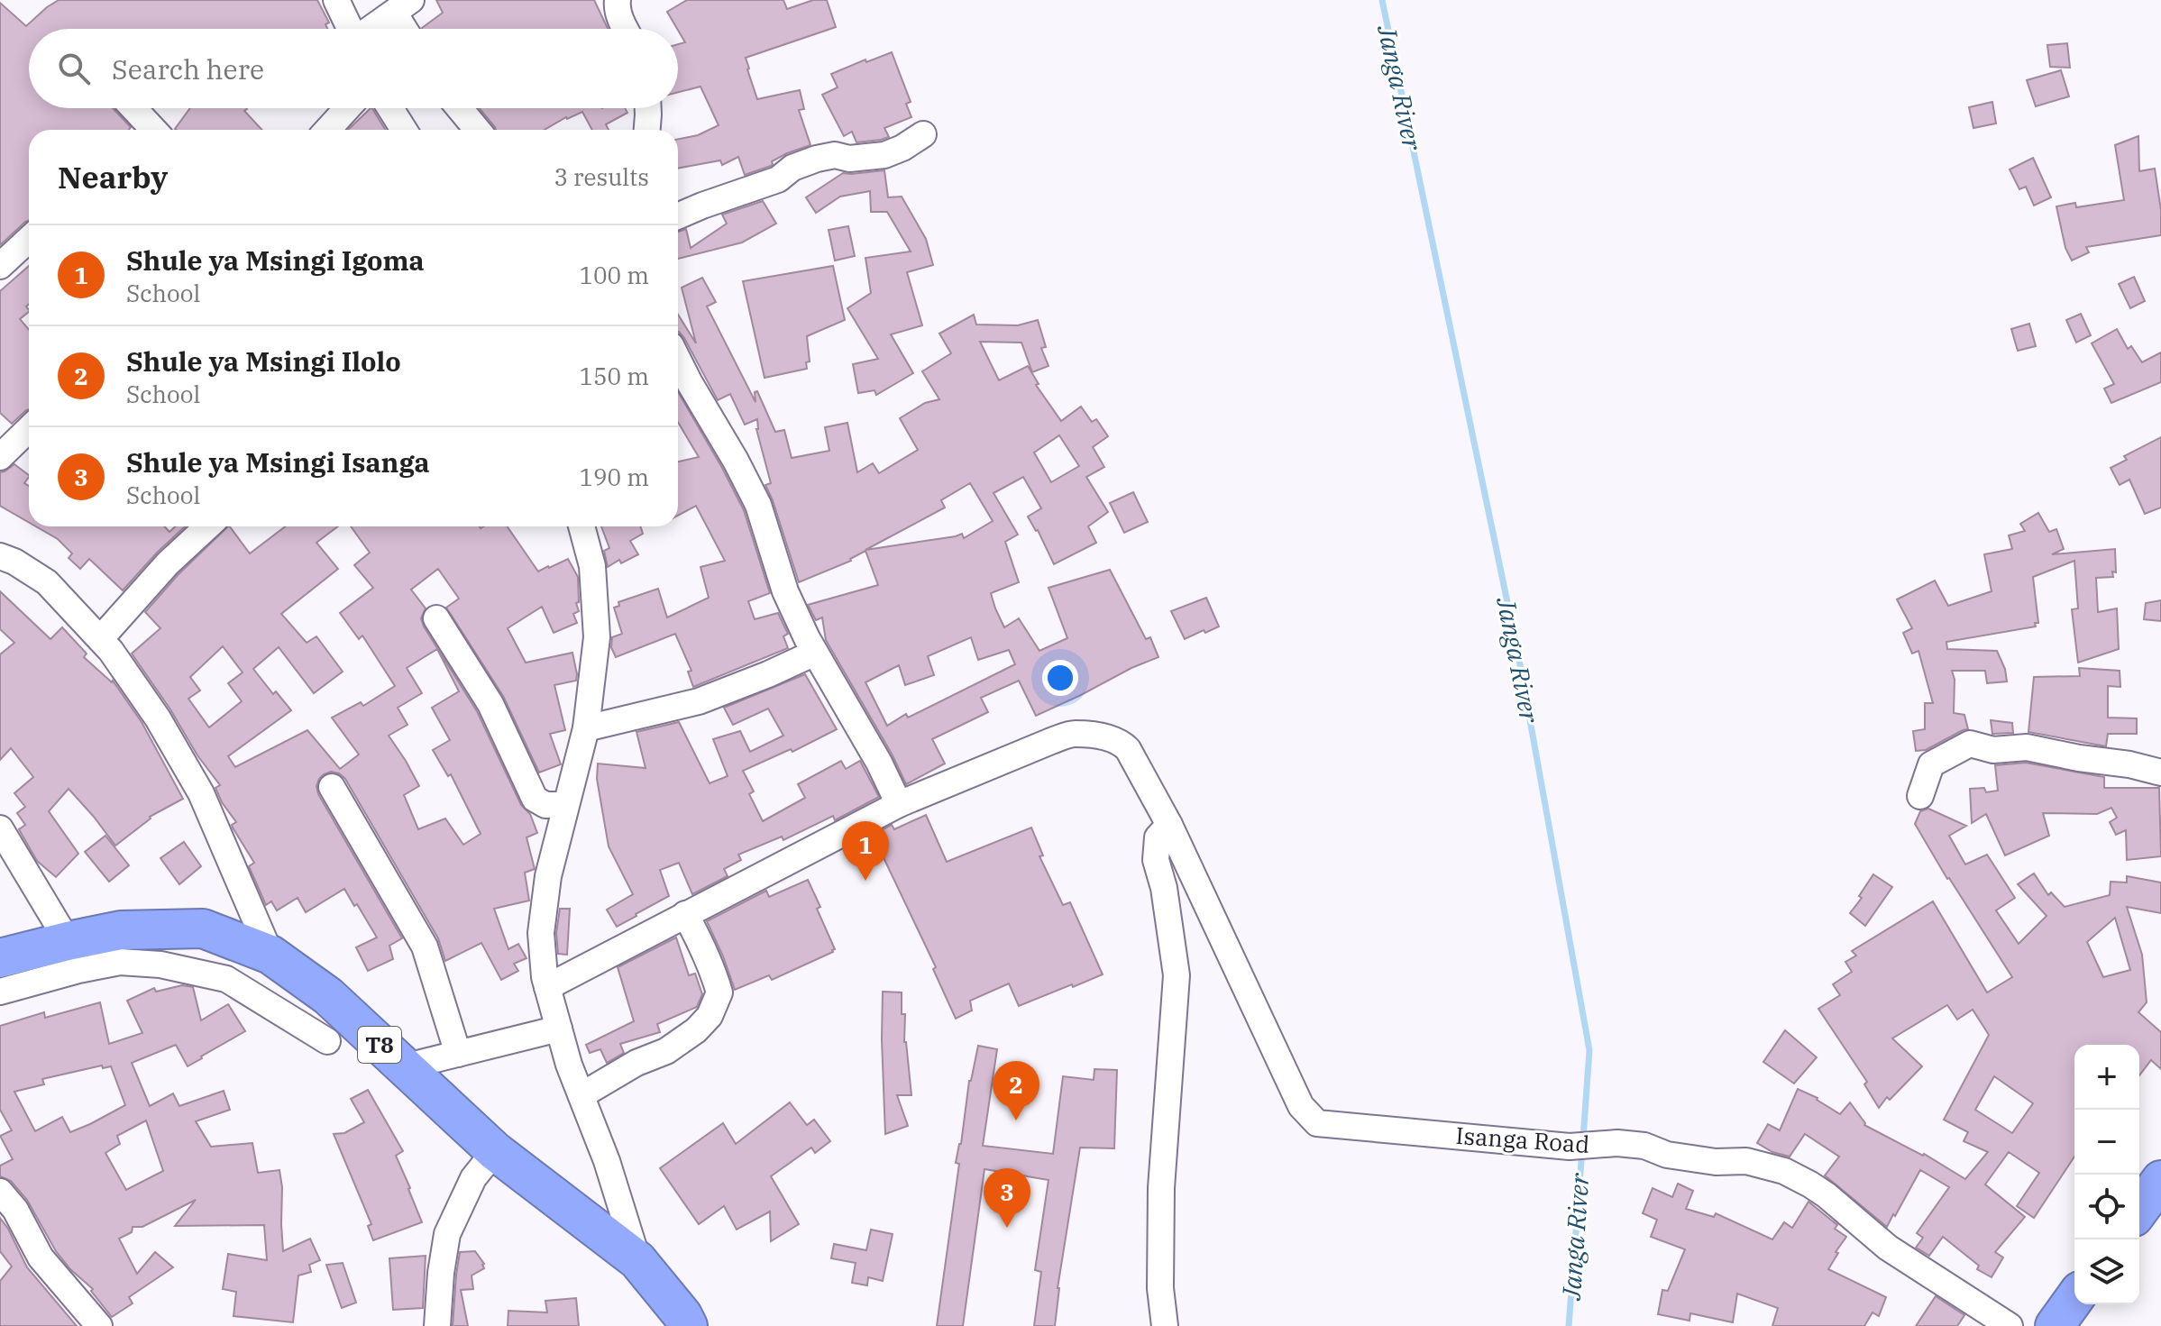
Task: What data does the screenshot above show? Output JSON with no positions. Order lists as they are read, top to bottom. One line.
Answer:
{"streets":{"highway":["T8"],"street":["Isanga Road"]},"water":["Janga River"],"page":{"search":"Search here","heading":["Nearby","3 results"],"list":[{"mark":"1","name":"Shule ya Msingi Igoma","note":"School","value":"100 m"},{"mark":"2","name":"Shule ya Msingi Ilolo","note":"School","value":"150 m"},{"mark":"3","name":"Shule ya Msingi Isanga","note":"School","value":"190 m"}],"pins":["1","2","3"],"map_buttons":["+","−"]}}
